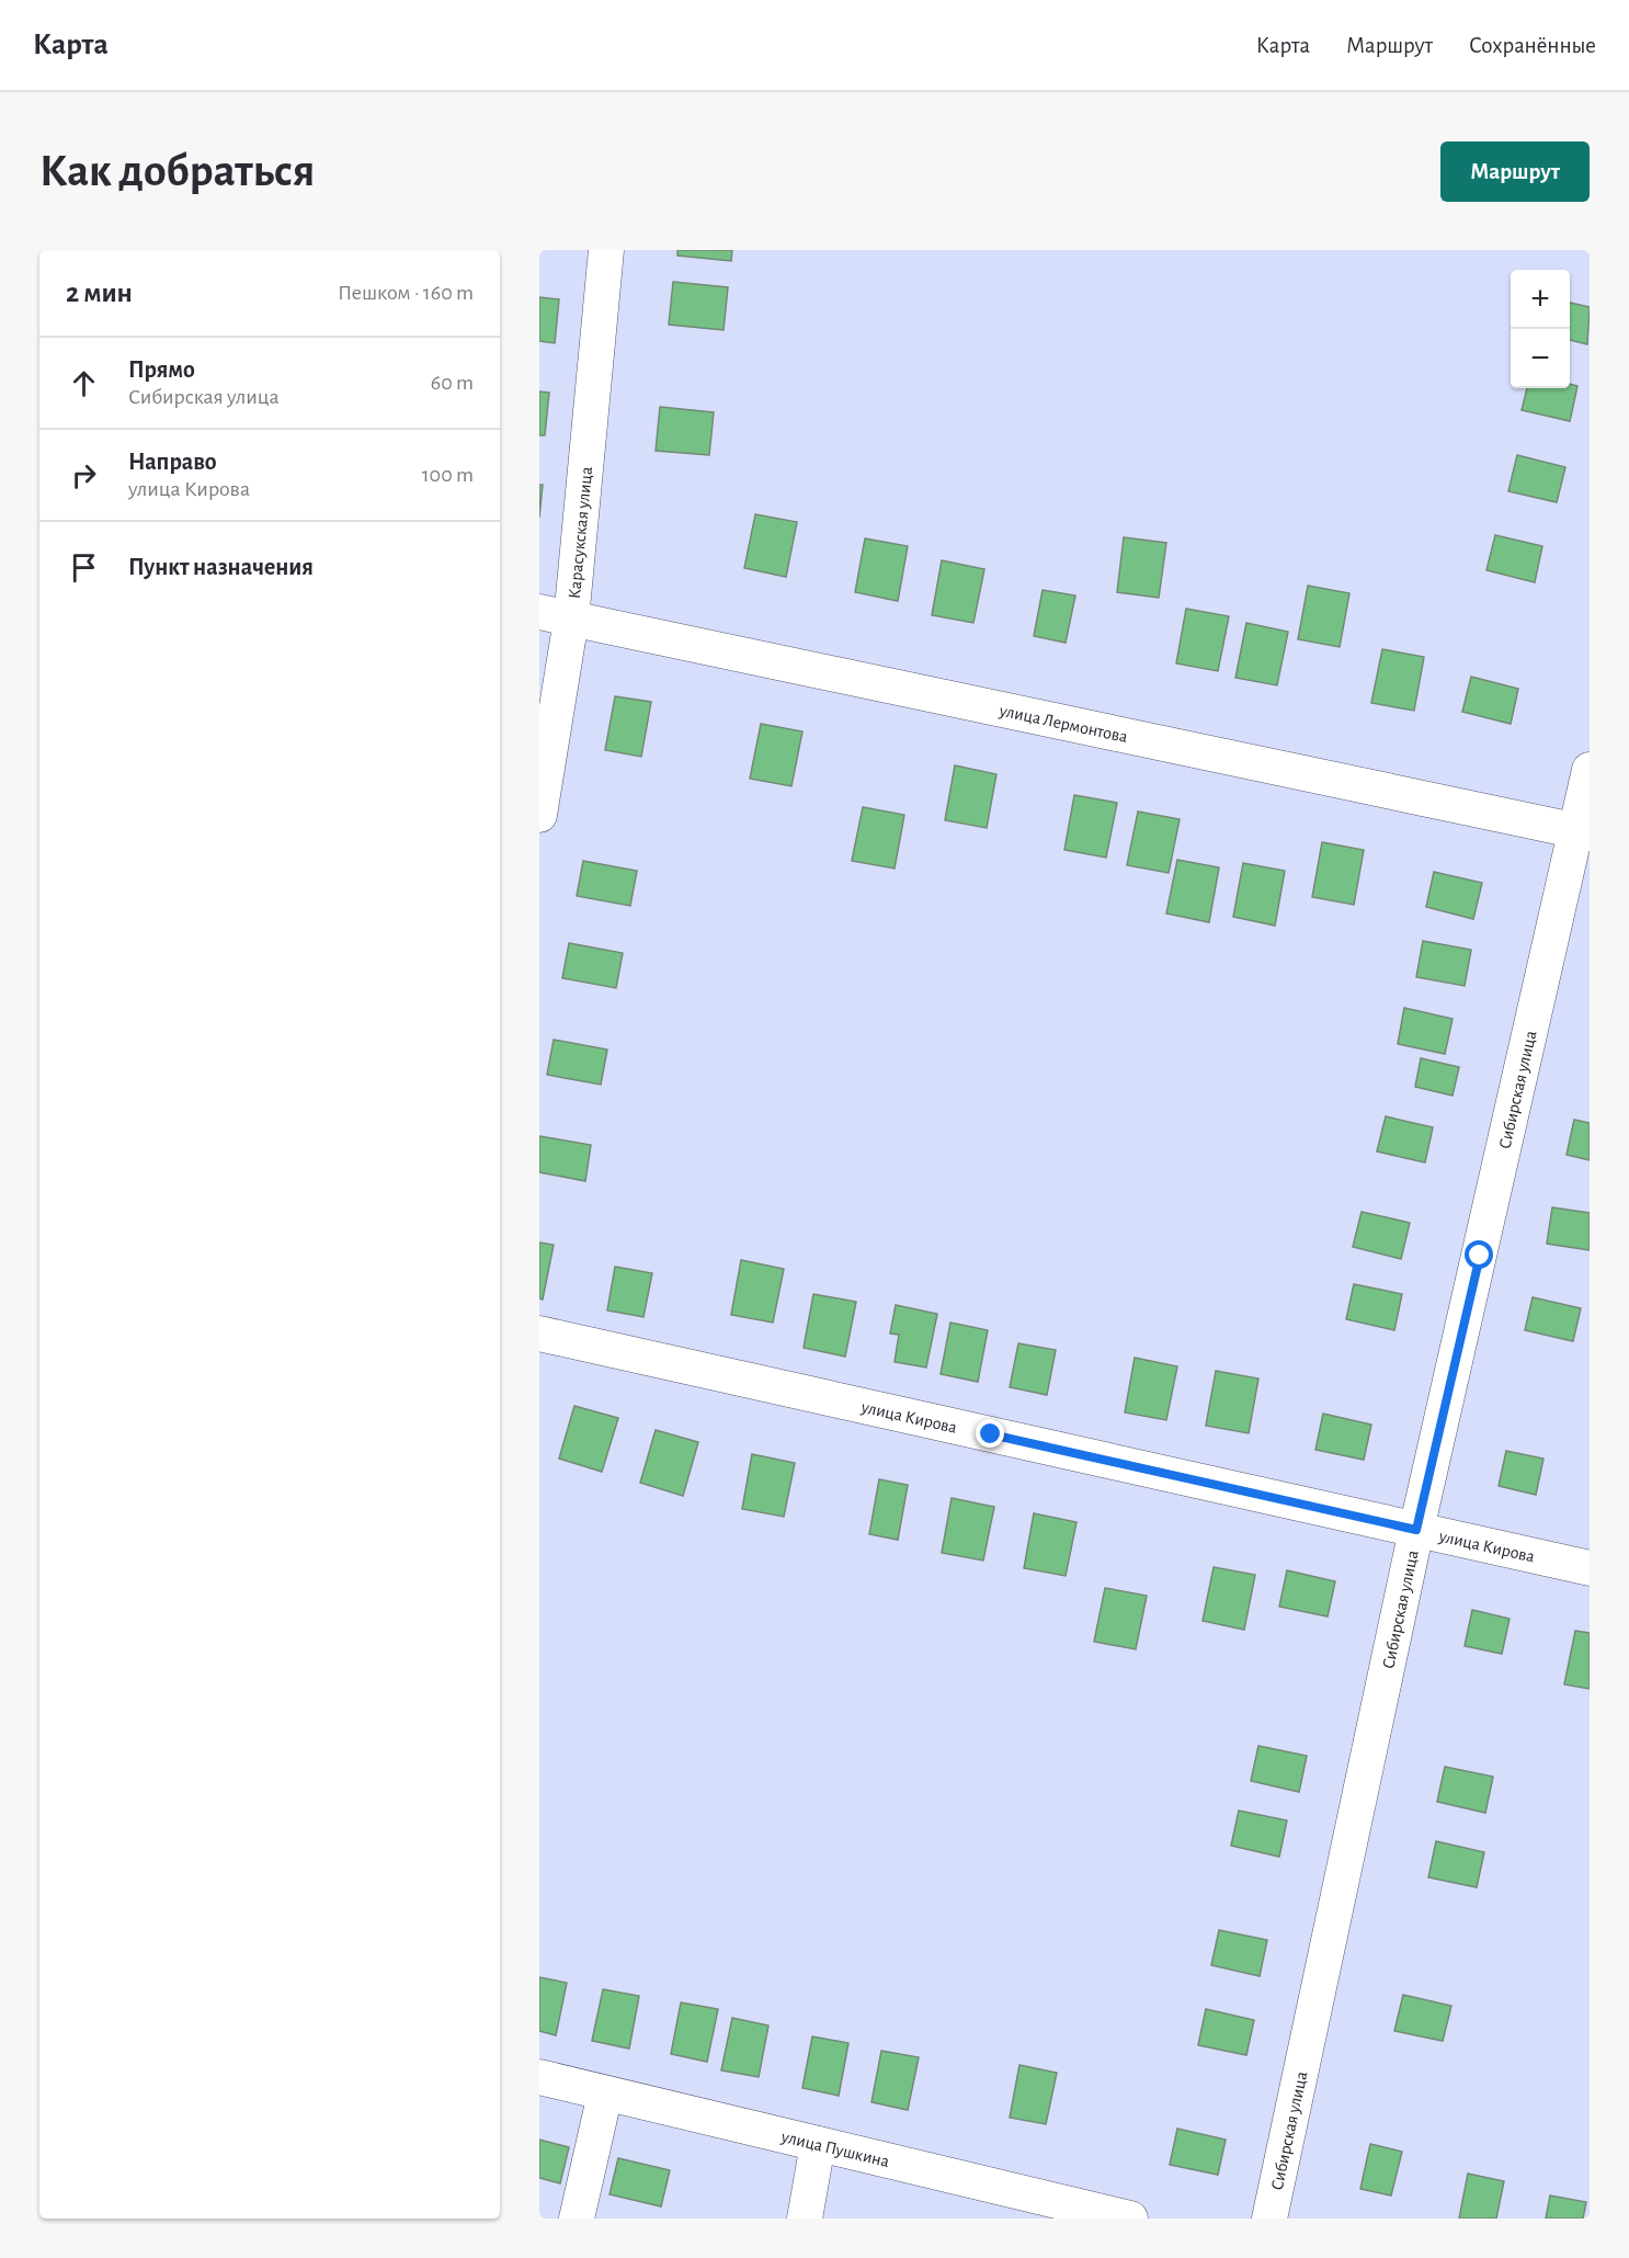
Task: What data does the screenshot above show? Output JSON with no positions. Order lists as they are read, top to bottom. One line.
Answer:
{"streets":{"street":["Карасукская улица","улица Лермонтова","Сибирская улица","улица Кирова","улица Пушкина"]},"crossings":[["Карасукская улица","улица Лермонтова"],["улица Лермонтова","Сибирская улица"],["Сибирская улица","улица Кирова"]],"page":{"header":"Карта","nav":["Карта","Маршрут","Сохранённые"],"buttons":"Маршрут","title":"Как добраться","heading":["2 мин","Пешком · 160 m"],"map_buttons":["+","−"],"list":[["Прямо","Сибирская улица","60 m"],["Направо","улица Кирова","100 m"],"Пункт назначения"]}}
